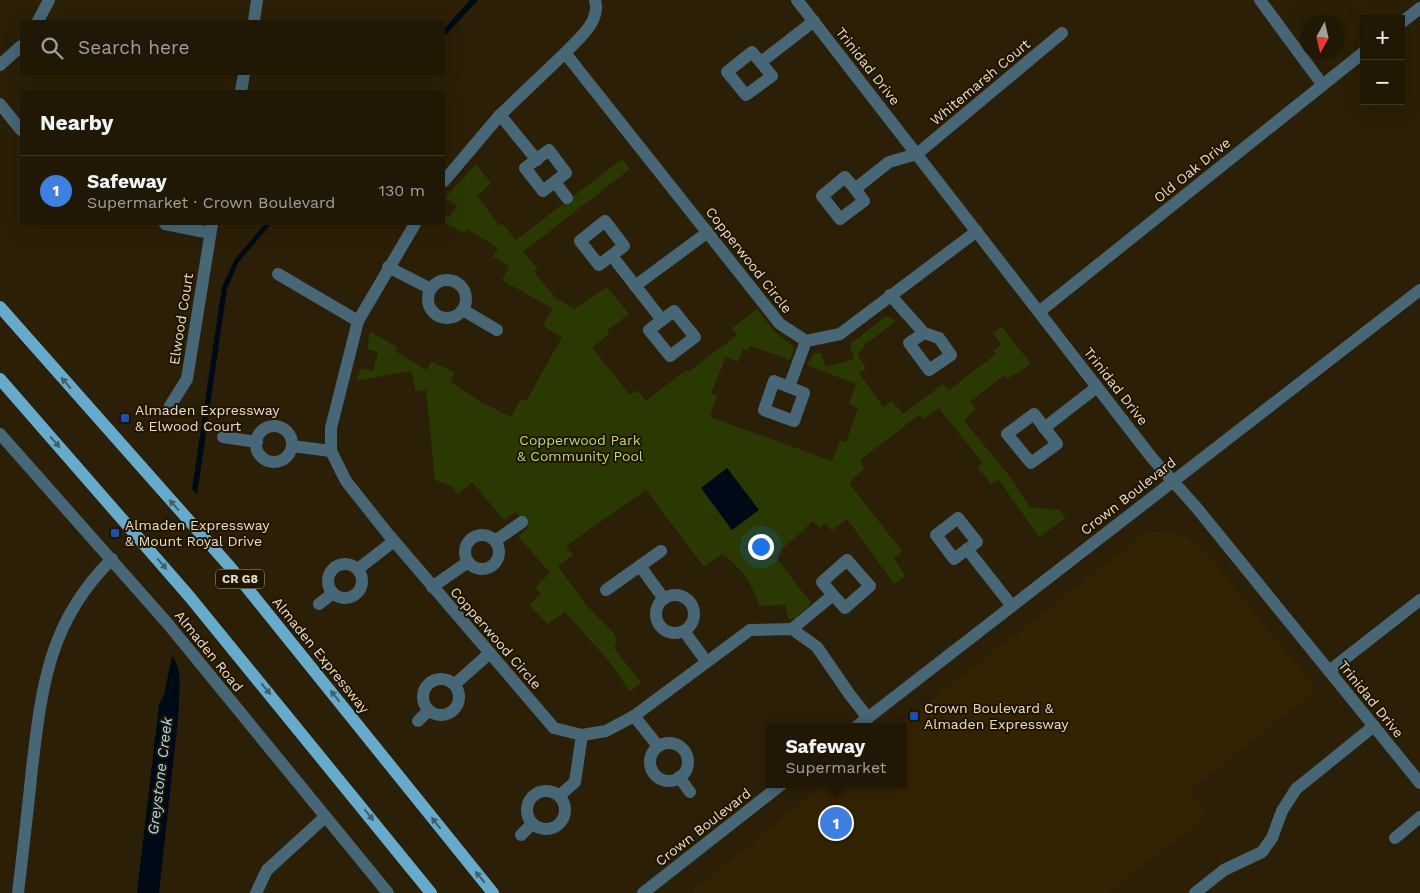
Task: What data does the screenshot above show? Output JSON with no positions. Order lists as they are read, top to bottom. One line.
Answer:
{"streets":{"main road":["CR G8","Almaden Expressway"],"street":["Trinidad Drive","Whitemarsh Court","Old Oak Drive","Copperwood Circle","Elwood Court","Crown Boulevard","Almaden Road"]},"crossings":[["Trinidad Drive","Whitemarsh Court"],["Trinidad Drive","Old Oak Drive"],["Trinidad Drive","Crown Boulevard"]],"water":["Greystone Creek"],"parks":["Copperwood Park & Community Pool"],"places":{"transit":["Almaden Expressway & Elwood Court","Almaden Expressway & Mount Royal Drive","Crown Boulevard & Almaden Expressway"]},"north":"bottom","page":{"map_buttons":["+","−"],"search":"Search here","heading":"Nearby","list":[{"mark":"1","name":"Safeway","note":"Supermarket · Crown Boulevard","value":"130 m"}],"popup":["Safeway","Supermarket"],"pins":"1"}}
